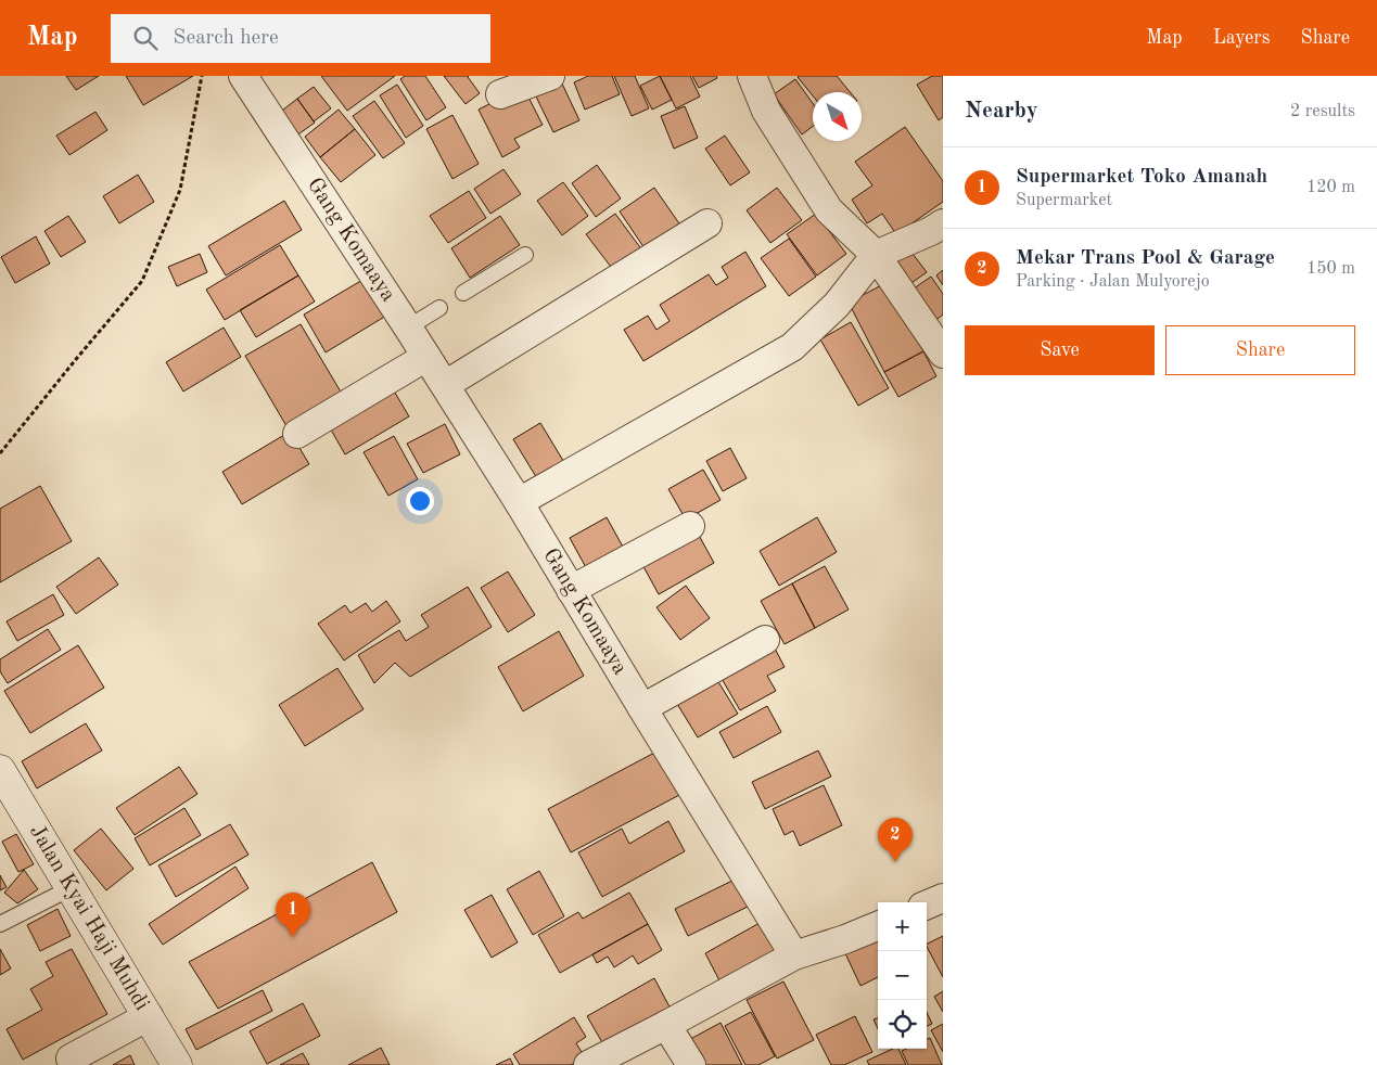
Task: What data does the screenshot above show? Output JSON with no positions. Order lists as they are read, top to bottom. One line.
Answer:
{"streets":{"street":["Gang Komaaya","Jalan Kyai Haji Muhdi"]},"north":"bottom right","page":{"header":"Map","search":"Search here","nav":["Map","Layers","Share"],"heading":["Nearby","2 results"],"list":[{"mark":"1","name":"Supermarket Toko Amanah","note":"Supermarket","value":"120 m"},{"mark":"2","name":"Mekar Trans Pool & Garage","note":"Parking · Jalan Mulyorejo","value":"150 m"}],"buttons":["Save","Share"],"pins":["2","1"],"map_buttons":["+","−"]}}
